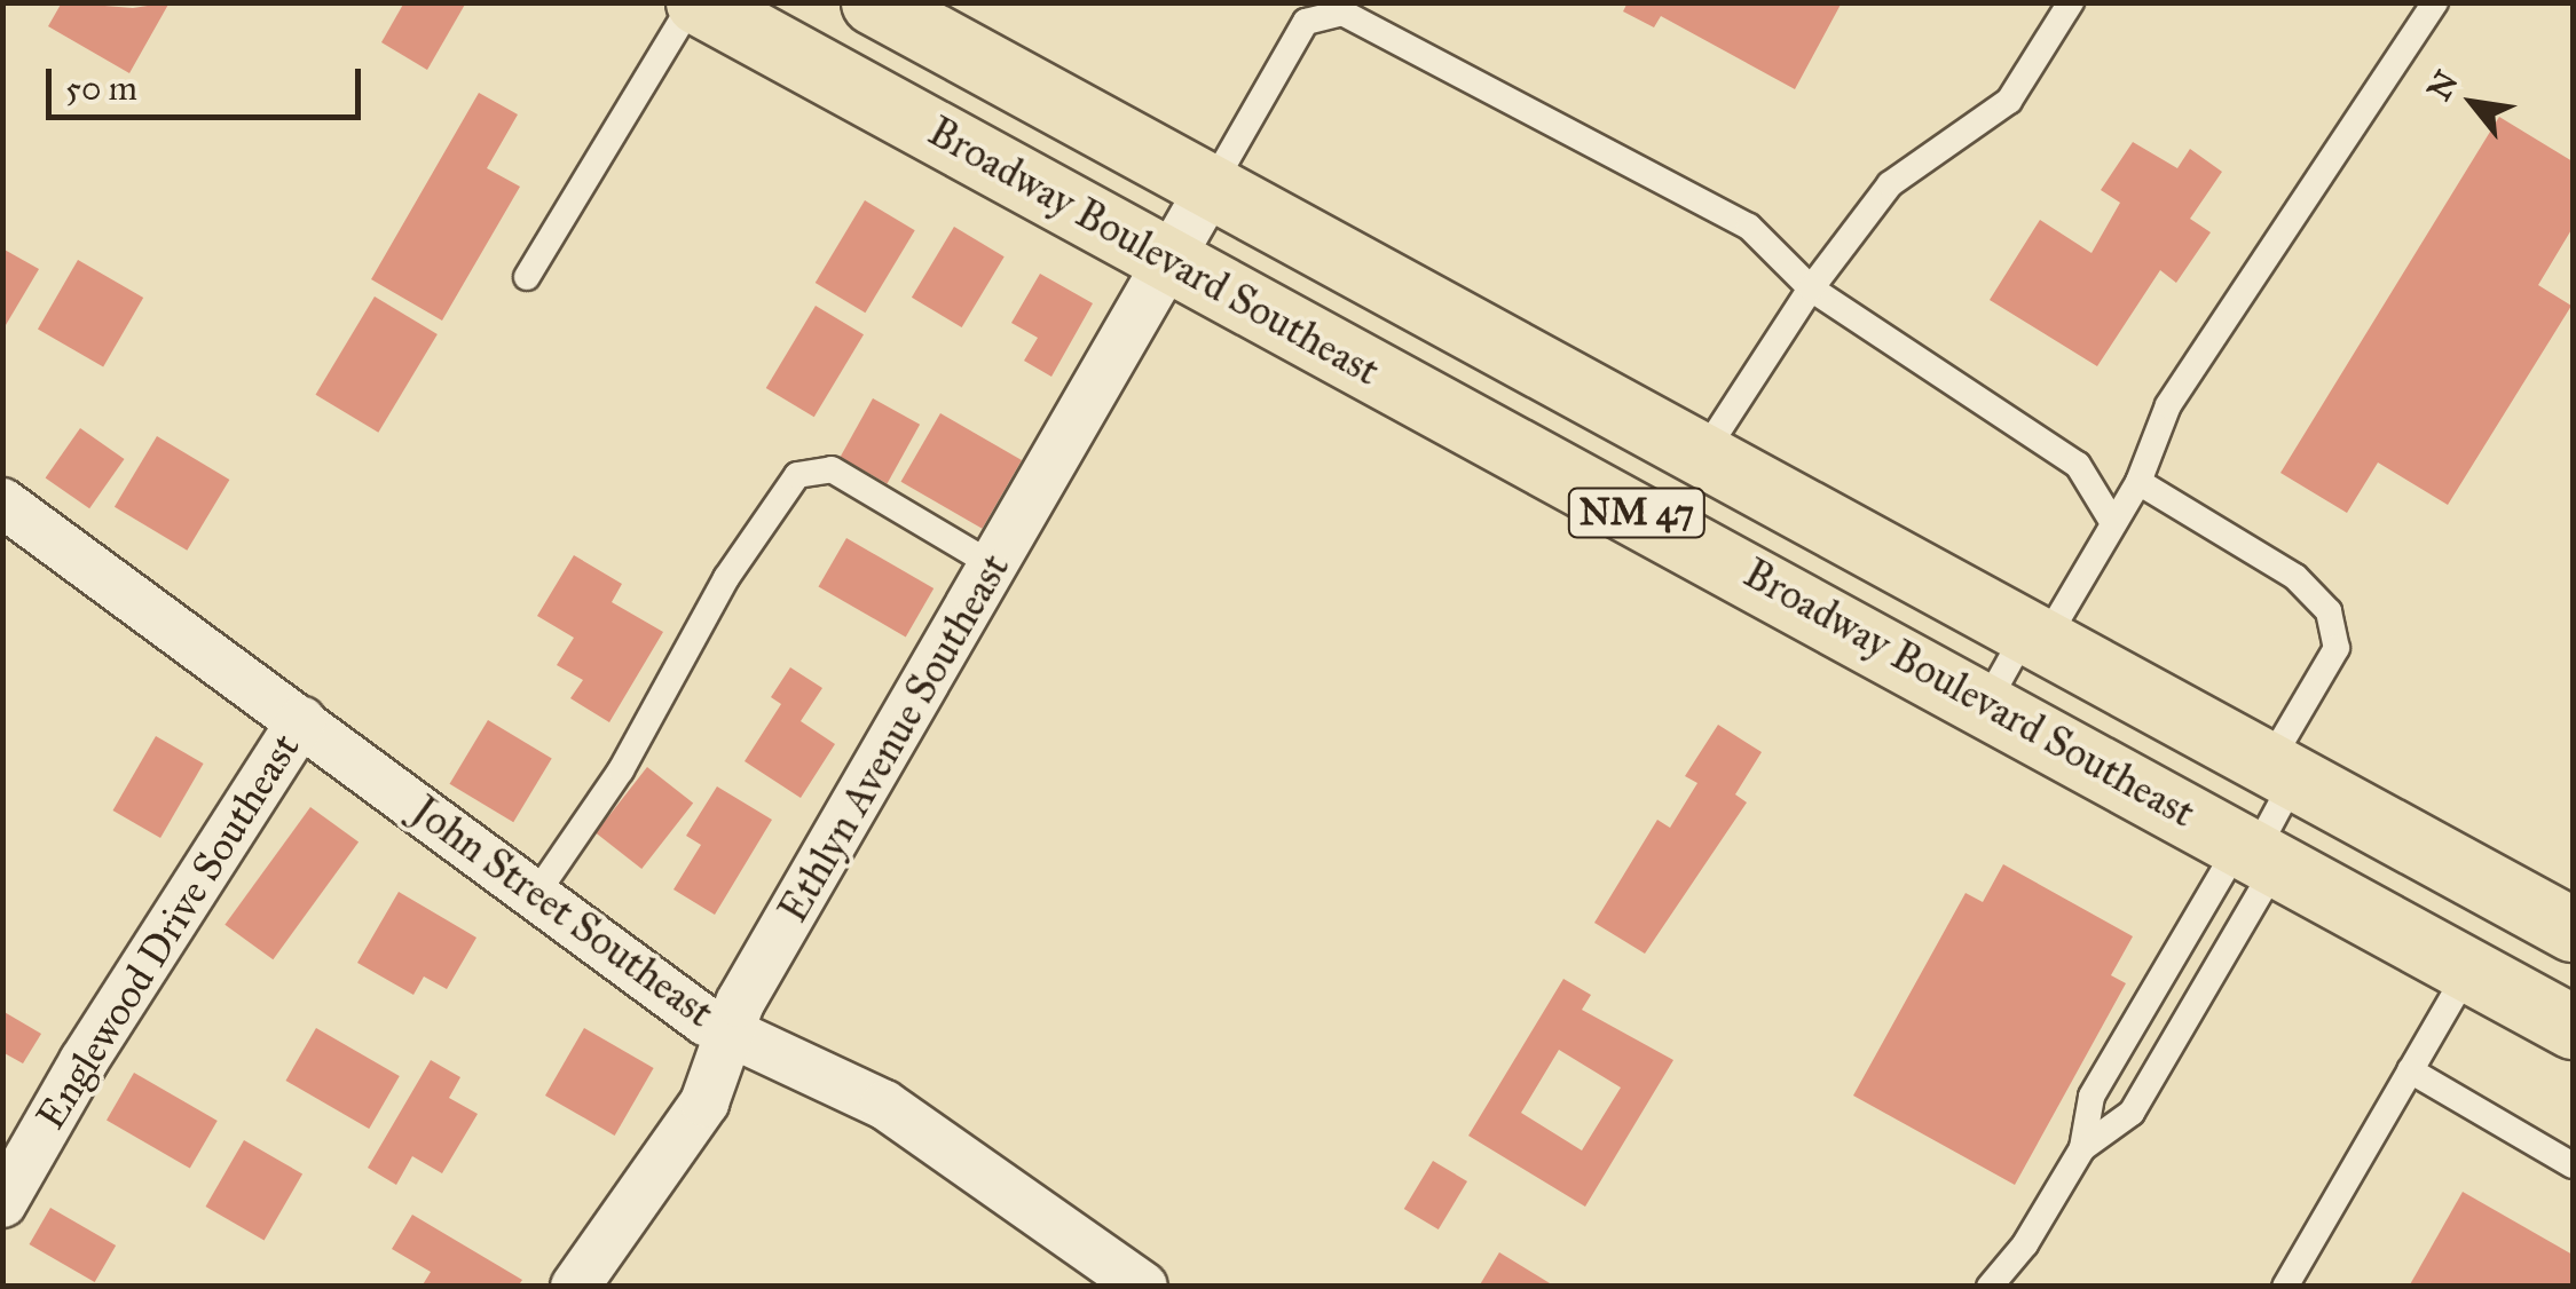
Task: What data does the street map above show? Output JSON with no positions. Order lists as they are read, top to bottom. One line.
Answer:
{"streets":{"main road":["Broadway Boulevard Southeast","NM 47"],"street":["Ethlyn Avenue Southeast","John Street Southeast","Englewood Drive Southeast"]},"crossings":[["Broadway Boulevard Southeast","Ethlyn Avenue Southeast"],["Ethlyn Avenue Southeast","John Street Southeast"],["John Street Southeast","Englewood Drive Southeast"]],"scale_bar":"50 m","north":"top left"}
